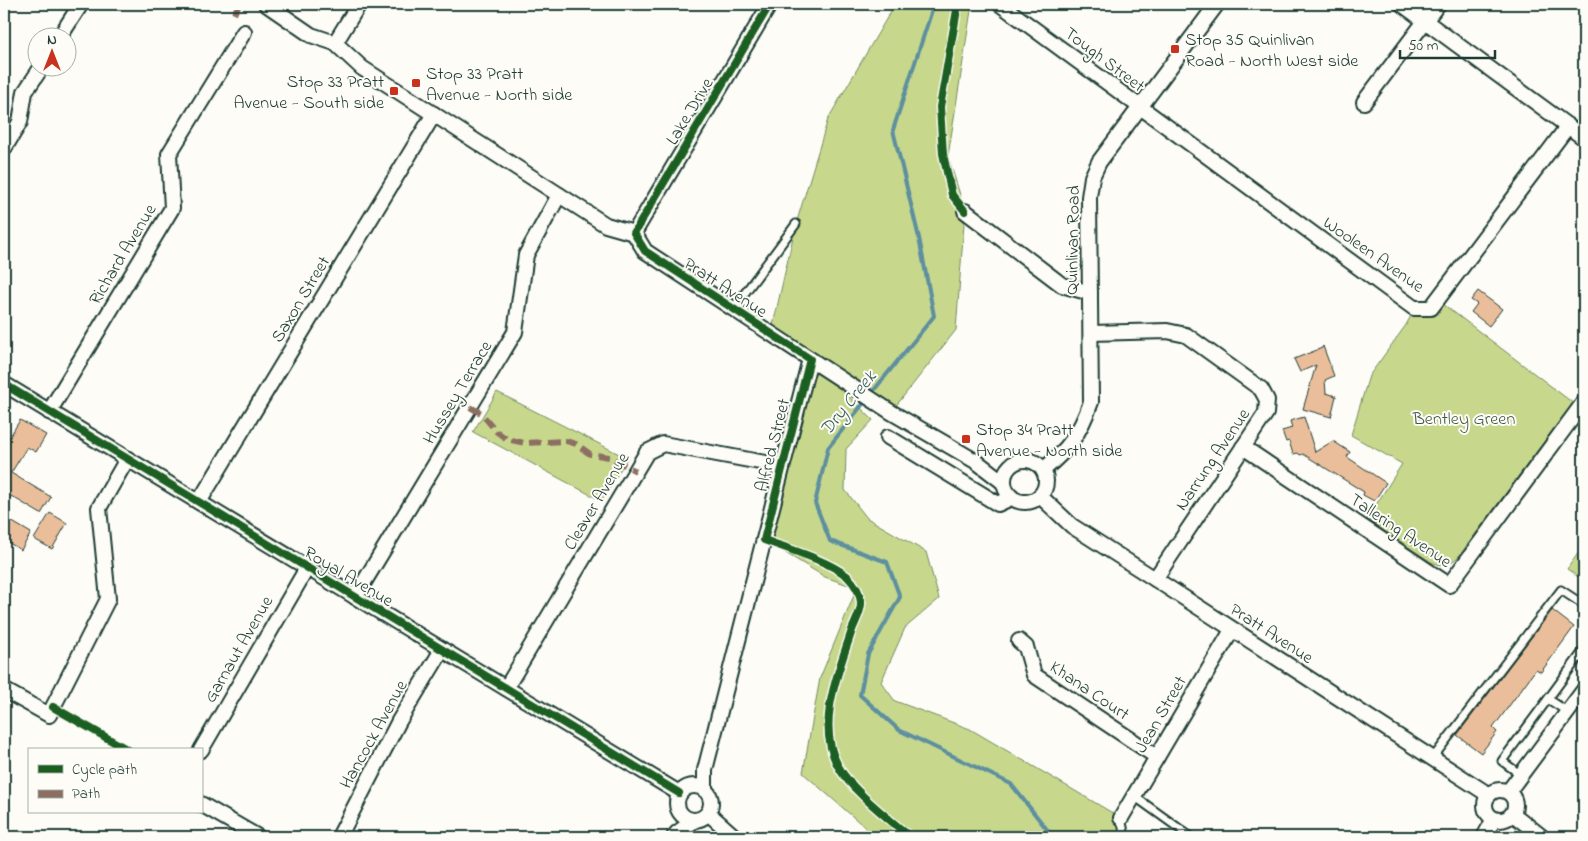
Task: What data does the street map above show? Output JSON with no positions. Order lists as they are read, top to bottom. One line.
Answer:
{"streets":{"street":["Tough Street","Lake Drive","Quinlivan Road","Richard Avenue","Wooleen Avenue","Pratt Avenue","Saxon Street","Hussey Terrace","Alfred Street","Narrung Avenue","Cleaver Avenue","Tallering Avenue","Royal Avenue","Garnaut Avenue","Khana Court","Jean Street","Hancock Avenue"]},"crossings":[["Tough Street","Quinlivan Road"],["Tough Street","Wooleen Avenue"],["Lake Drive","Pratt Avenue"],["Quinlivan Road","Wooleen Avenue"],["Quinlivan Road","Pratt Avenue"],["Quinlivan Road","Narrung Avenue"],["Richard Avenue","Royal Avenue"],["Pratt Avenue","Alfred Street"],["Pratt Avenue","Narrung Avenue"],["Pratt Avenue","Jean Street"],["Saxon Street","Royal Avenue"],["Hussey Terrace","Royal Avenue"],["Alfred Street","Cleaver Avenue"],["Alfred Street","Royal Avenue"],["Narrung Avenue","Tallering Avenue"],["Cleaver Avenue","Royal Avenue"],["Royal Avenue","Garnaut Avenue"],["Royal Avenue","Hancock Avenue"],["Khana Court","Jean Street"]],"water":["Dry Creek"],"parks":["Bentley Green"],"places":{"transit":["Stop 35 Quinlivan Road - North West side","Stop 33 Pratt Avenue - North side","Stop 33 Pratt Avenue - South side","Stop 34 Pratt Avenue - North side"]},"legend":["Cycle path","Path"],"scale_bar":"50 m","north":"top"}
